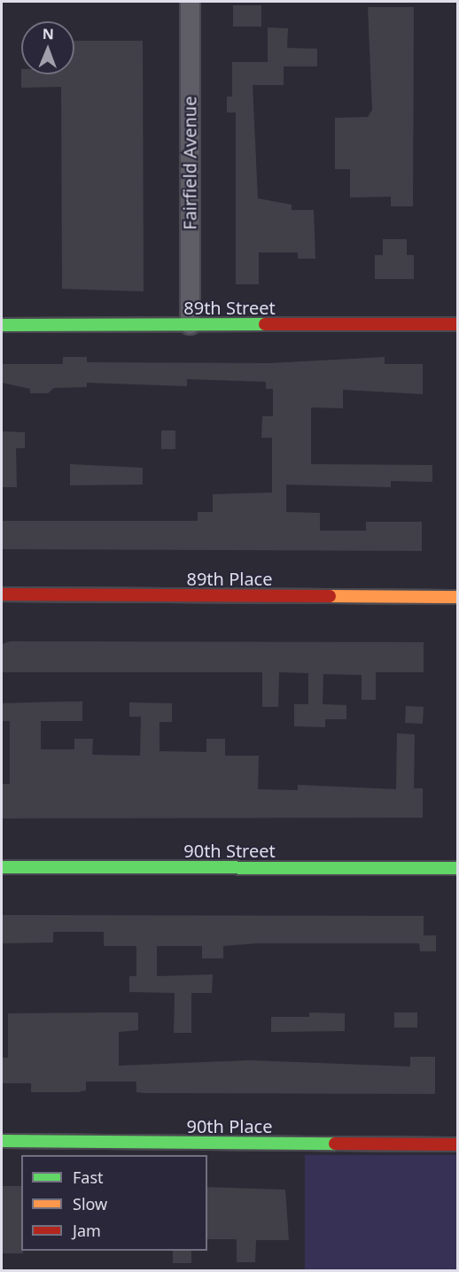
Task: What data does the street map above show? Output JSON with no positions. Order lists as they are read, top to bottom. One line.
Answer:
{"streets":{"street":["Fairfield Avenue","89th Street","89th Place","90th Street","90th Place"]},"crossings":[["Fairfield Avenue","89th Street"]],"legend":["Fast","Slow","Jam"],"north":"top"}
